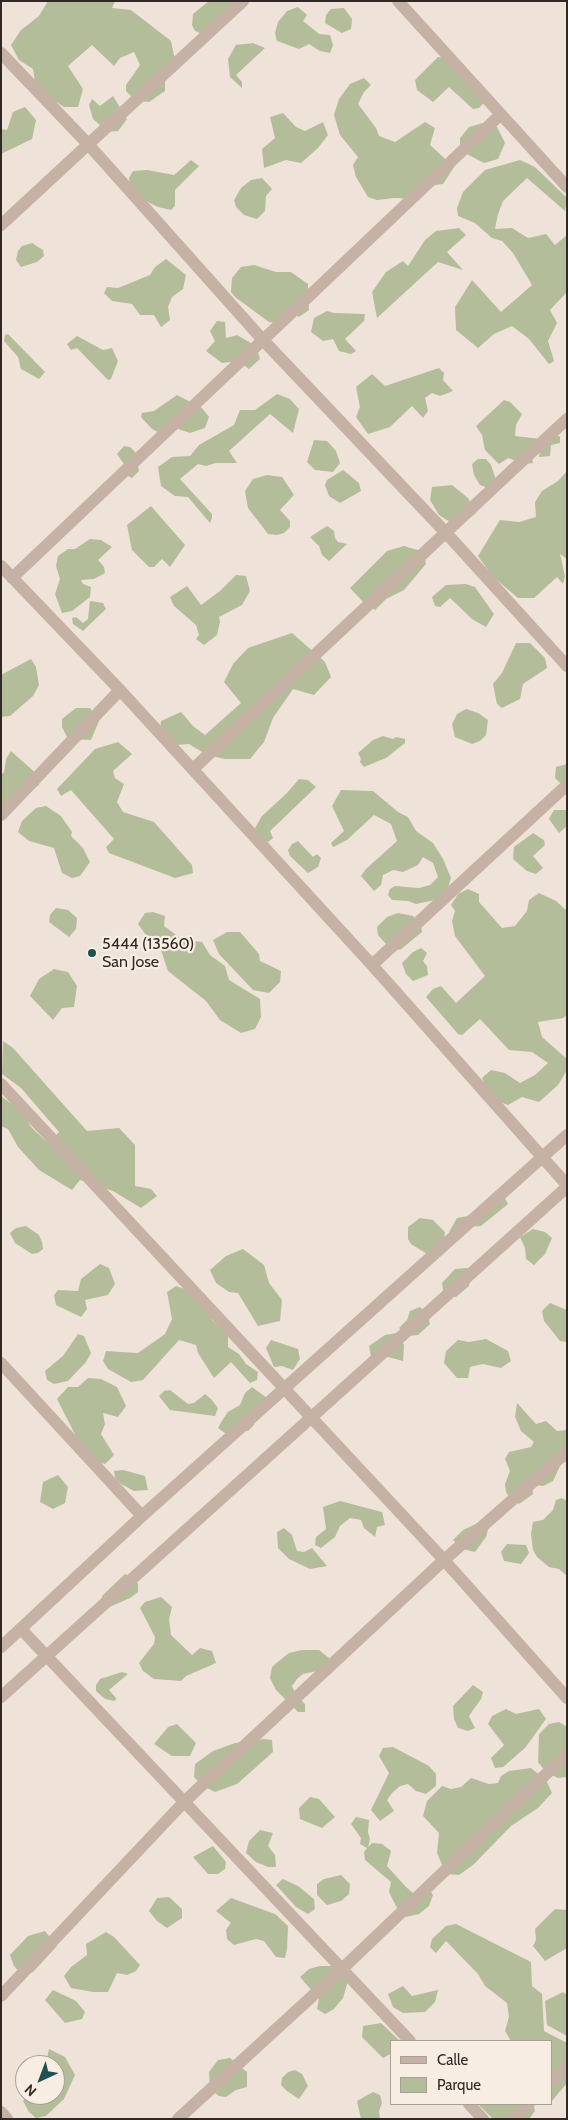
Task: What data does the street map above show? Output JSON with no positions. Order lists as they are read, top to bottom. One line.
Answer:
{"places":["5444 (13560) San Jose"],"legend":["Calle","Parque"],"north":"bottom left"}
